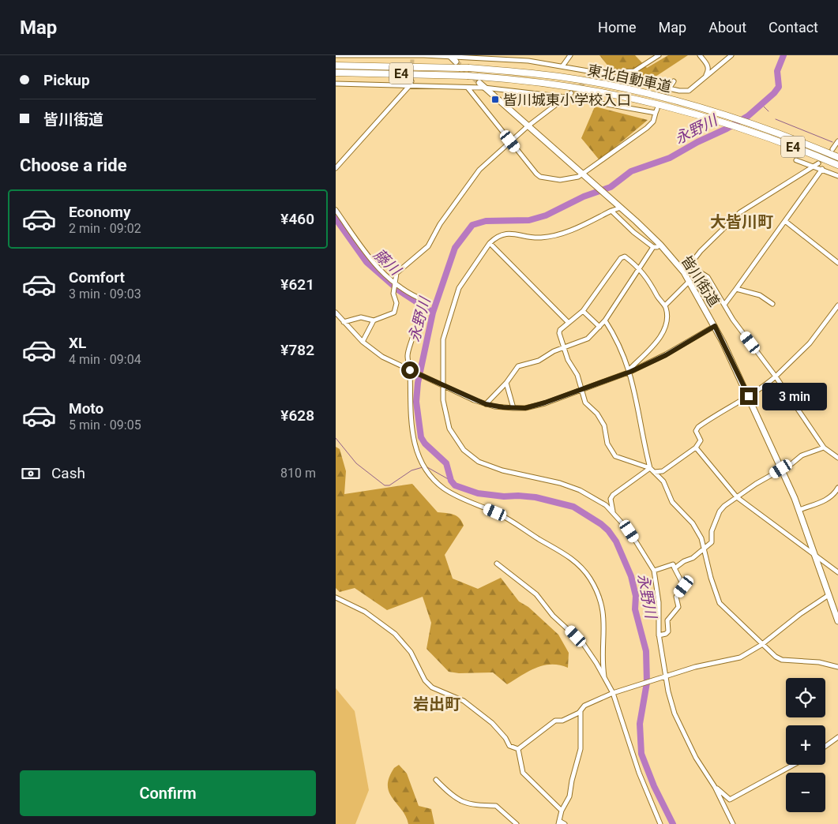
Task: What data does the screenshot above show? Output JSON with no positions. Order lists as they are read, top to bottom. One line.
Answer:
{"streets":{"highway":["E4","東北自動車道"],"main road":["皆川街道"]},"crossings":[["東北自動車道","皆川街道"]],"districts":["大皆川町","岩出町"],"water":["永野川","藤川"],"places":{"transit":["皆川城東小学校入口"]},"page":{"header":"Map","nav":["Home","Map","About","Contact"],"banner":["Pickup","皆川街道"],"heading":"Choose a ride","list":[{"name":"Economy","note":"2 min · 09:02","value":"¥460"},{"name":"Comfort","note":"3 min · 09:03","value":"¥621"},{"name":"XL","note":"4 min · 09:04","value":"¥782"},{"name":"Moto","note":"5 min · 09:05","value":"¥628"}],"bubble":"3 min","pay":["Cash","810 m"],"map_buttons":["+","−"],"buttons":"Confirm"}}
